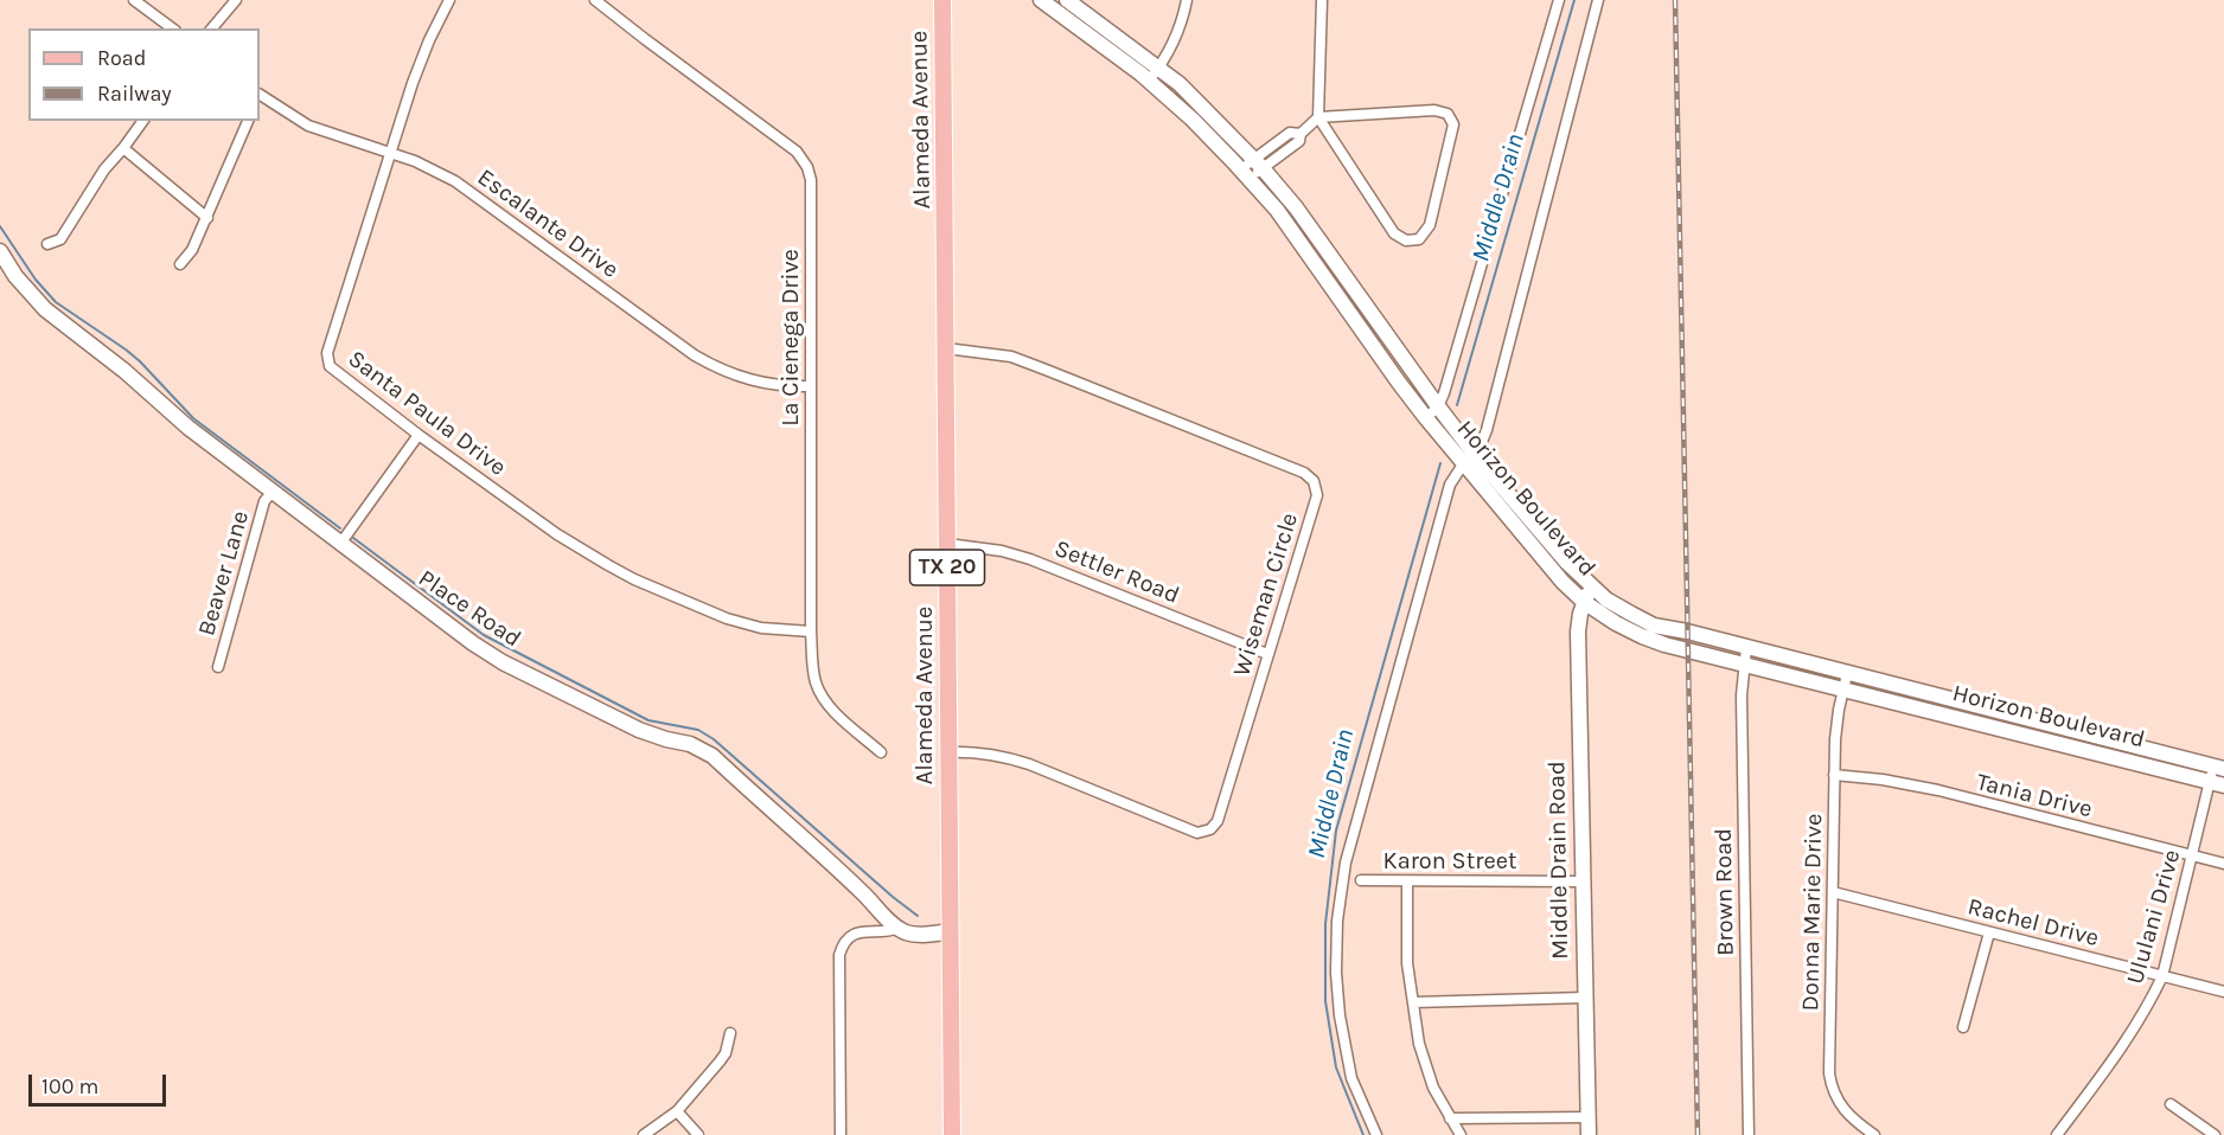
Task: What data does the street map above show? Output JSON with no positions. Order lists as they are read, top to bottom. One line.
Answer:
{"streets":{"main road":["Alameda Avenue","Horizon Boulevard","TX 20","Place Road","Middle Drain Road"],"street":["Escalante Drive","La Cienega Drive","Santa Paula Drive","Settler Road","Beaver Lane","Wiseman Circle","Tania Drive","Karon Street","Brown Road","Donna Marie Drive","Ululani Drive","Rachel Drive"]},"crossings":[["Alameda Avenue","Settler Road"],["Alameda Avenue","Wiseman Circle"],["Escalante Drive","La Cienega Drive"],["Escalante Drive","Santa Paula Drive"],["La Cienega Drive","Santa Paula Drive"],["Horizon Boulevard","Middle Drain Road"],["Horizon Boulevard","Brown Road"],["Horizon Boulevard","Donna Marie Drive"],["Horizon Boulevard","Ululani Drive"],["Settler Road","Wiseman Circle"],["Beaver Lane","Place Road"],["Tania Drive","Donna Marie Drive"],["Tania Drive","Ululani Drive"],["Middle Drain Road","Karon Street"],["Donna Marie Drive","Rachel Drive"],["Ululani Drive","Rachel Drive"]],"water":["Middle Drain"],"legend":["Road","Railway"],"scale_bar":"100 m"}
